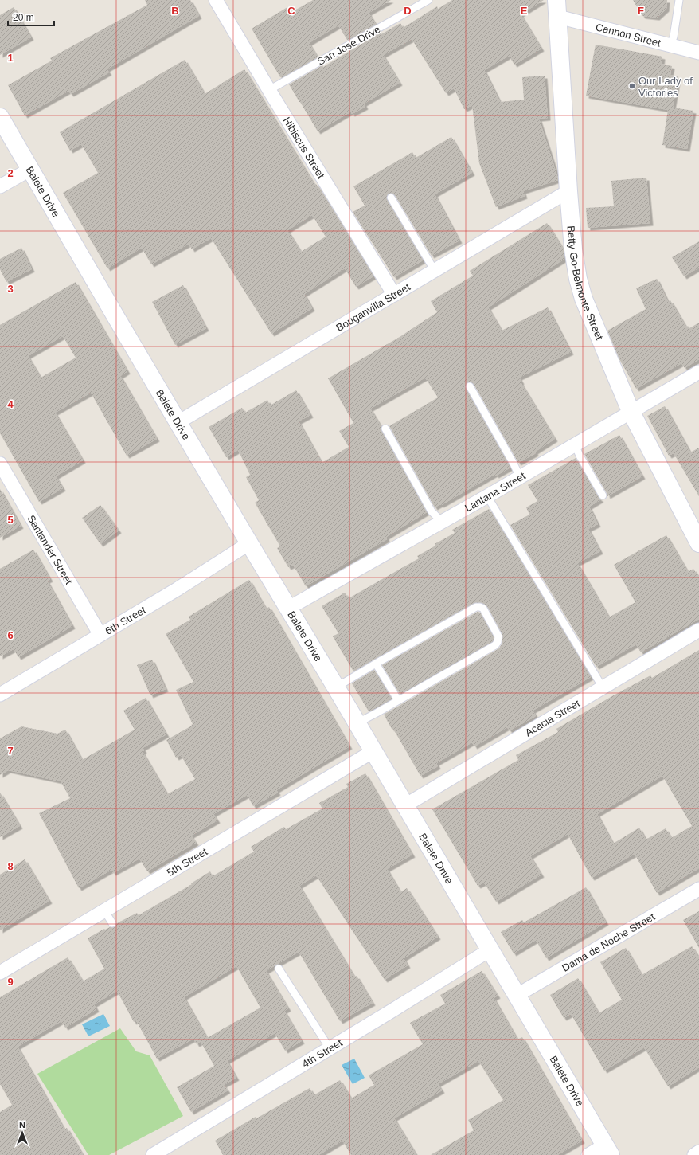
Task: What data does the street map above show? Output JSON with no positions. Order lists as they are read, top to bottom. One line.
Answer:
{"streets":{"street":["Cannon Street","Hibiscus Street","Balete Drive","Betty Go-Belmonte Street","Bouganvilla Street","Lantana Street","Santander Street","6th Street","Acacia Street","5th Street","Dama de Noche Street","4th Street"],"lane":["San Jose Drive"]},"crossings":[["Cannon Street","Betty Go-Belmonte Street"],["San Jose Drive","Hibiscus Street"],["Hibiscus Street","Bouganvilla Street"],["Balete Drive","Bouganvilla Street"],["Balete Drive","Lantana Street"],["Balete Drive","6th Street"],["Balete Drive","Acacia Street"],["Balete Drive","5th Street"],["Balete Drive","Dama de Noche Street"],["Balete Drive","4th Street"],["Betty Go-Belmonte Street","Bouganvilla Street"],["Betty Go-Belmonte Street","Lantana Street"],["Santander Street","6th Street"]],"places":["Our Lady of Victories"],"scale_bar":"20 m","north":"top","grid":{"columns":["B","C","D","E","F"],"rows":["1","2","3","4","5","6","7","8","9"]}}
